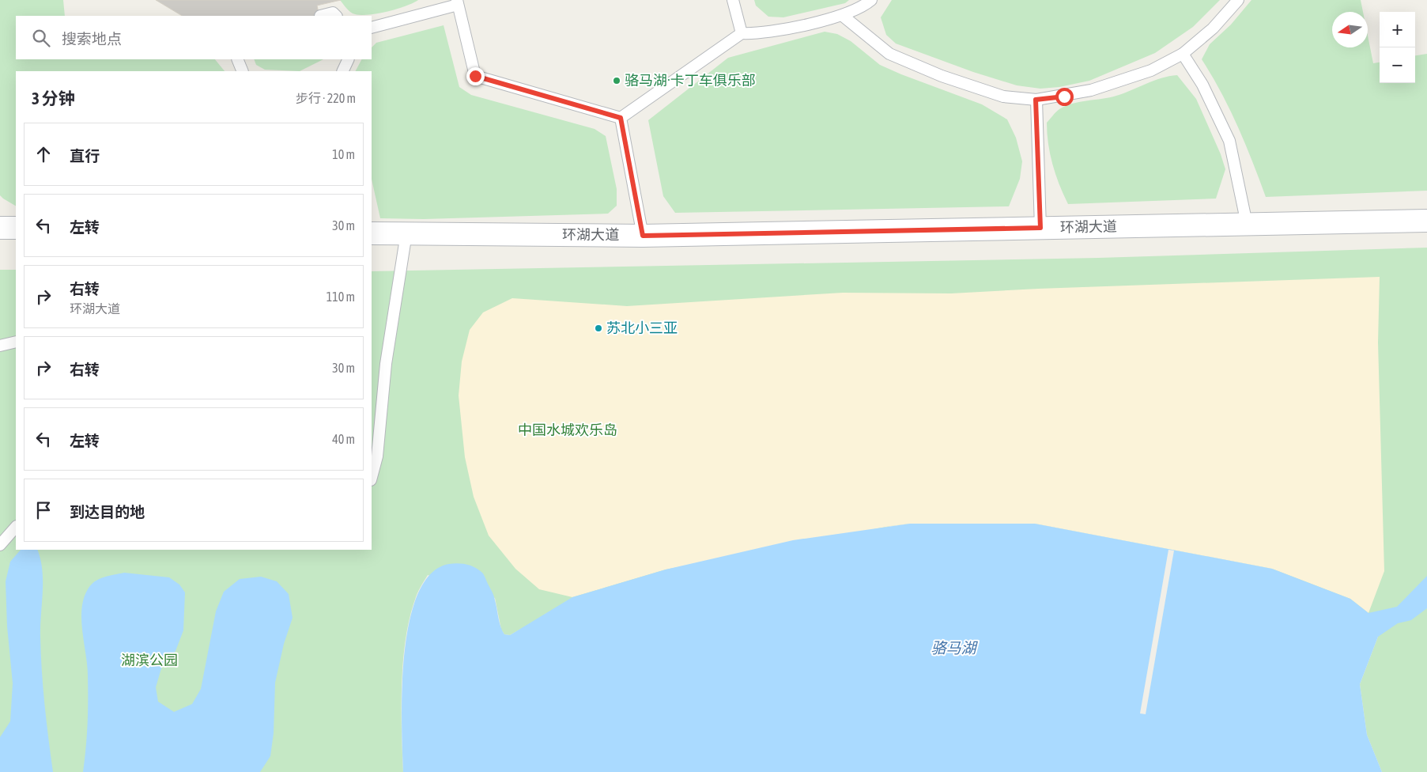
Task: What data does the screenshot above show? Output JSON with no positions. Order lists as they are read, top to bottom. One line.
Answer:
{"streets":{"street":["环湖大道"]},"water":["骆马湖"],"parks":["中国水城欢乐岛","湖滨公园"],"places":["骆马湖·卡丁车俱乐部","苏北小三亚"],"north":"left","page":{"map_buttons":["+","−"],"search":"搜索地点","heading":["3 分钟","步行 · 220 m"],"list":[["直行","10 m"],["左转","30 m"],["右转","环湖大道","110 m"],["右转","30 m"],["左转","40 m"],"到达目的地"]}}
